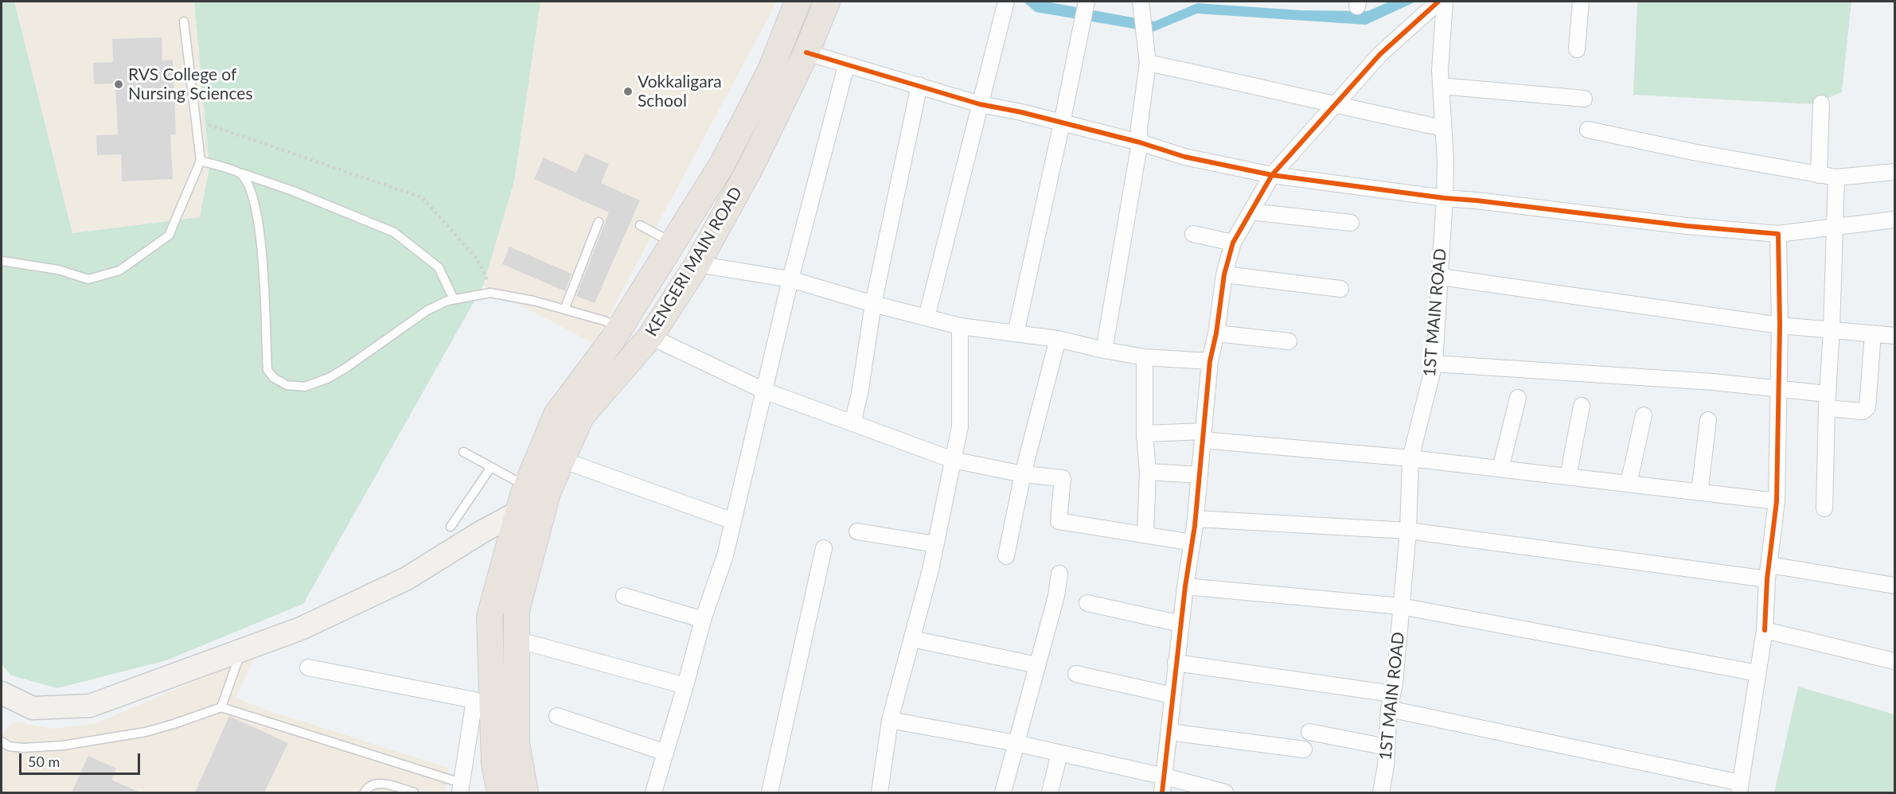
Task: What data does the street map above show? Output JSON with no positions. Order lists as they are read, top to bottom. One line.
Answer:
{"streets":{"main road":["KENGERI MAIN ROAD"],"street":["1ST MAIN ROAD"]},"places":["RVS College of Nursing Sciences","Vokkaligara School"],"scale_bar":"50 m"}
